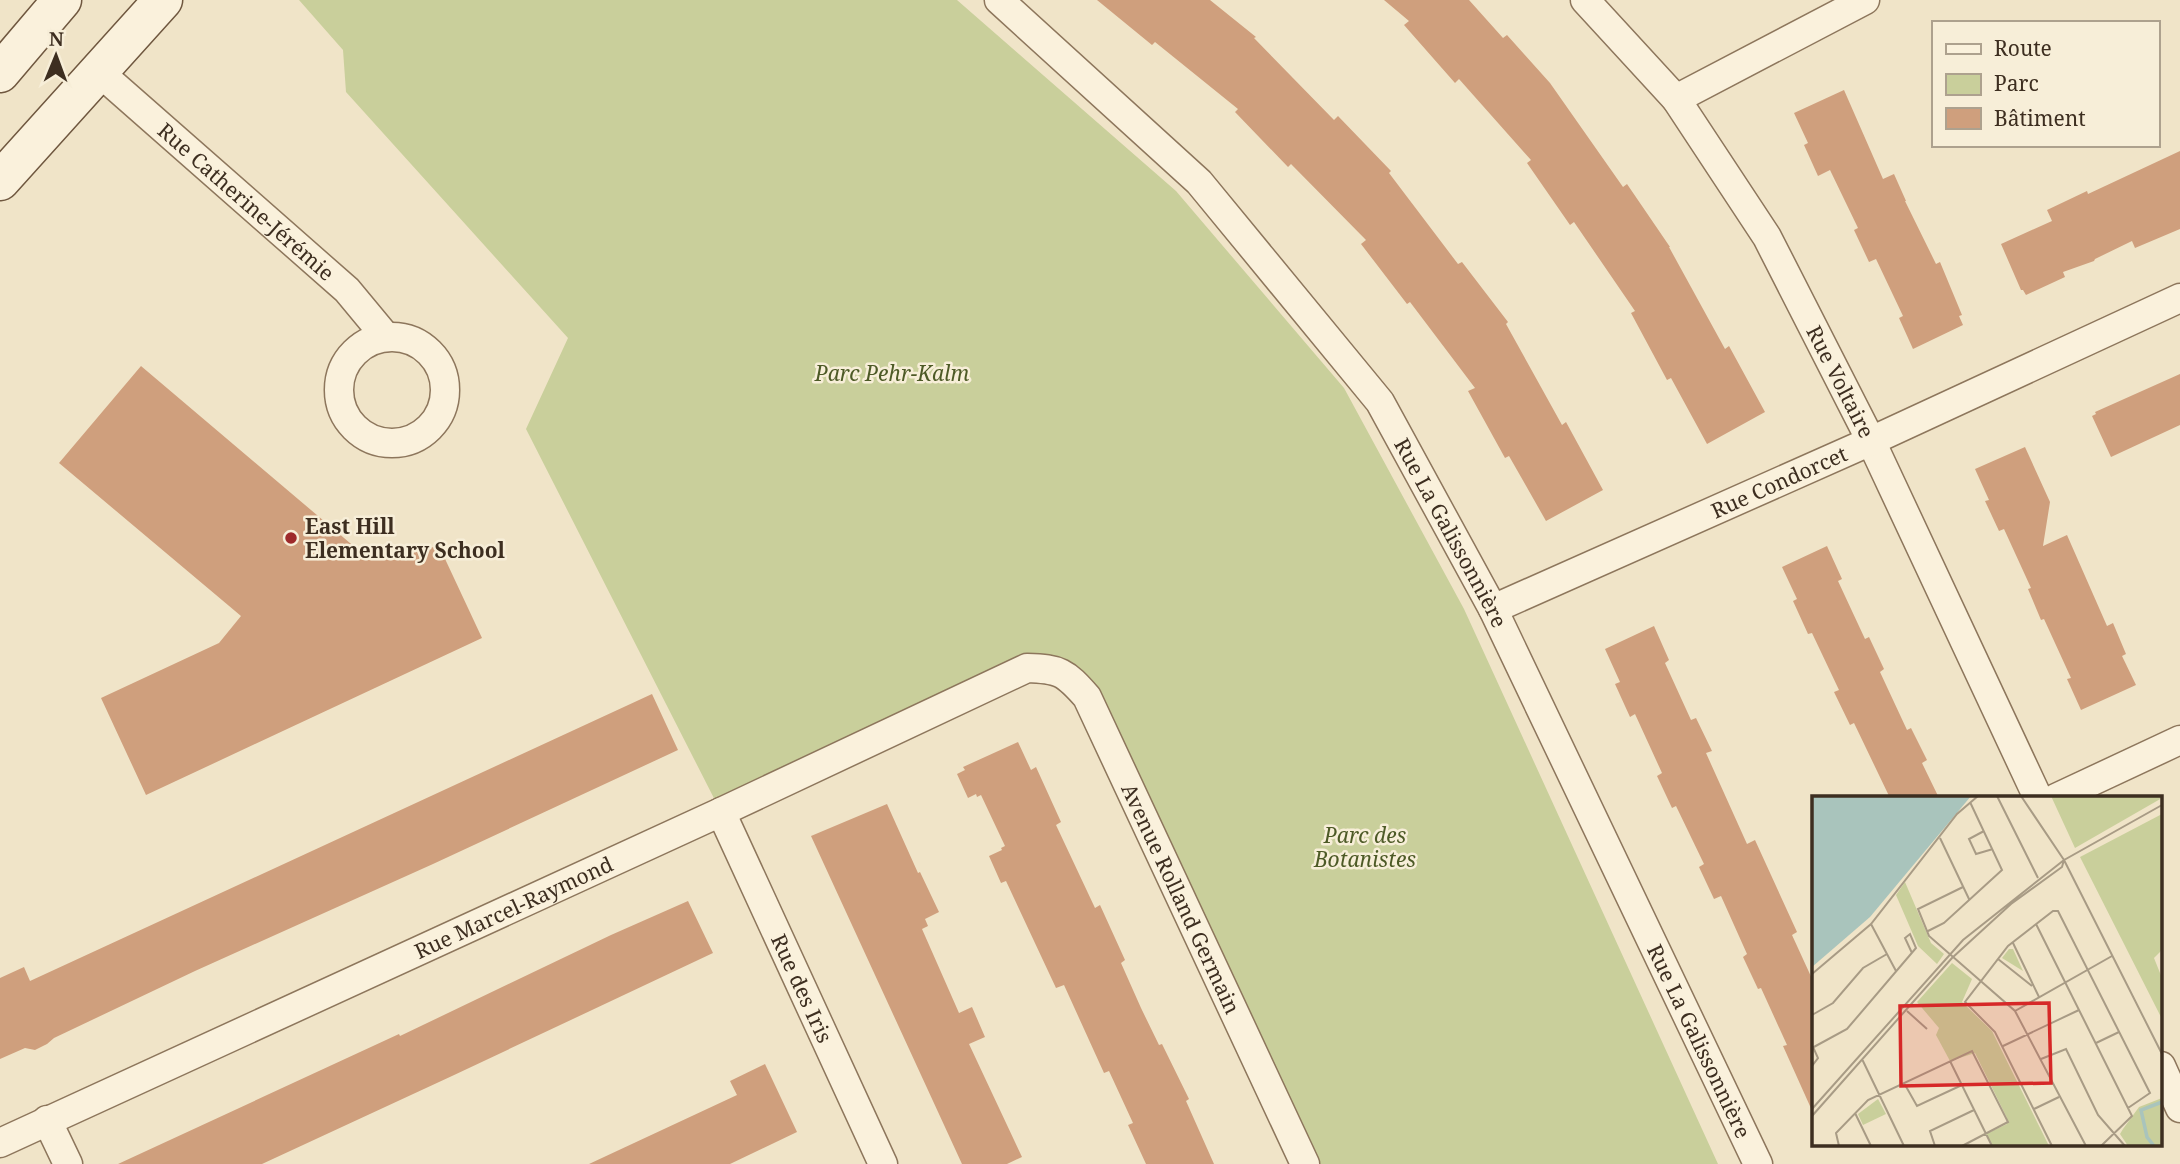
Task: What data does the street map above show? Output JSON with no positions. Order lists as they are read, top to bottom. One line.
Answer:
{"streets":{"street":["Rue Catherine-Jérémie","Rue Voltaire","Rue Condorcet","Rue La Galissonnière","Avenue Rolland Germain","Rue Marcel-Raymond","Rue des Iris"]},"crossings":[["Rue Voltaire","Rue Condorcet"],["Rue Condorcet","Rue La Galissonnière"],["Avenue Rolland Germain","Rue Marcel-Raymond"],["Rue Marcel-Raymond","Rue des Iris"]],"parks":["Parc Pehr-Kalm","Parc des Botanistes"],"places":["East Hill Elementary School"],"legend":["Route","Parc","Bâtiment"],"north":"top"}
